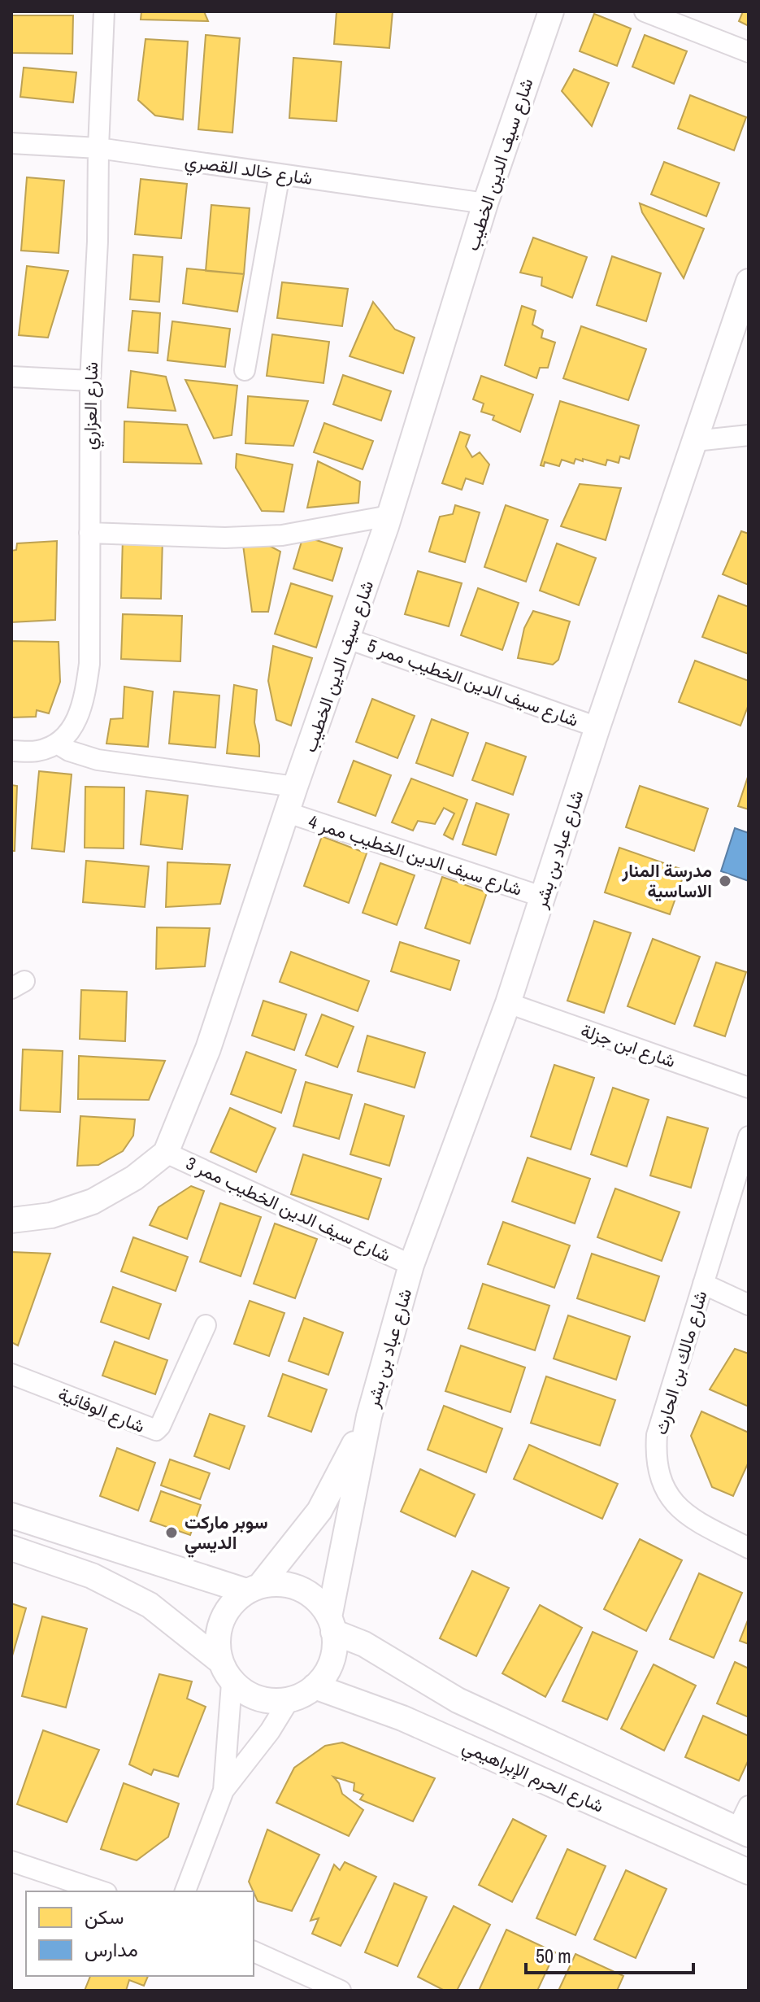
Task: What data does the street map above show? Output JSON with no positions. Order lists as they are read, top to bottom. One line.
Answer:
{"streets":{"street":["شارع سيف الدين الخطيب","شارع خالد القصري","شارع العزاري","شارع سيف الدين الخطيب ممر 5","شارع عباد بن بشر","شارع سيف الدين الخطيب ممر 4","شارع ابن جزلة","شارع سيف الدين الخطيب ممر 3","شارع مالك بن الحارث","شارع الوفائية","شارع الحرم الإبراهيمي"]},"crossings":[["شارع سيف الدين الخطيب","شارع خالد القصري"],["شارع سيف الدين الخطيب","شارع سيف الدين الخطيب ممر 5"],["شارع سيف الدين الخطيب","شارع سيف الدين الخطيب ممر 4"],["شارع سيف الدين الخطيب","شارع سيف الدين الخطيب ممر 3"],["شارع خالد القصري","شارع العزاري"],["شارع سيف الدين الخطيب ممر 5","شارع عباد بن بشر"],["شارع عباد بن بشر","شارع سيف الدين الخطيب ممر 4"],["شارع عباد بن بشر","شارع ابن جزلة"],["شارع عباد بن بشر","شارع سيف الدين الخطيب ممر 3"],["شارع عباد بن بشر","شارع الحرم الإبراهيمي"]],"places":["مدرسة المنار الاساسية","سوبر ماركت الديسي"],"legend":["سكن","مدارس"],"scale_bar":"50 m"}
